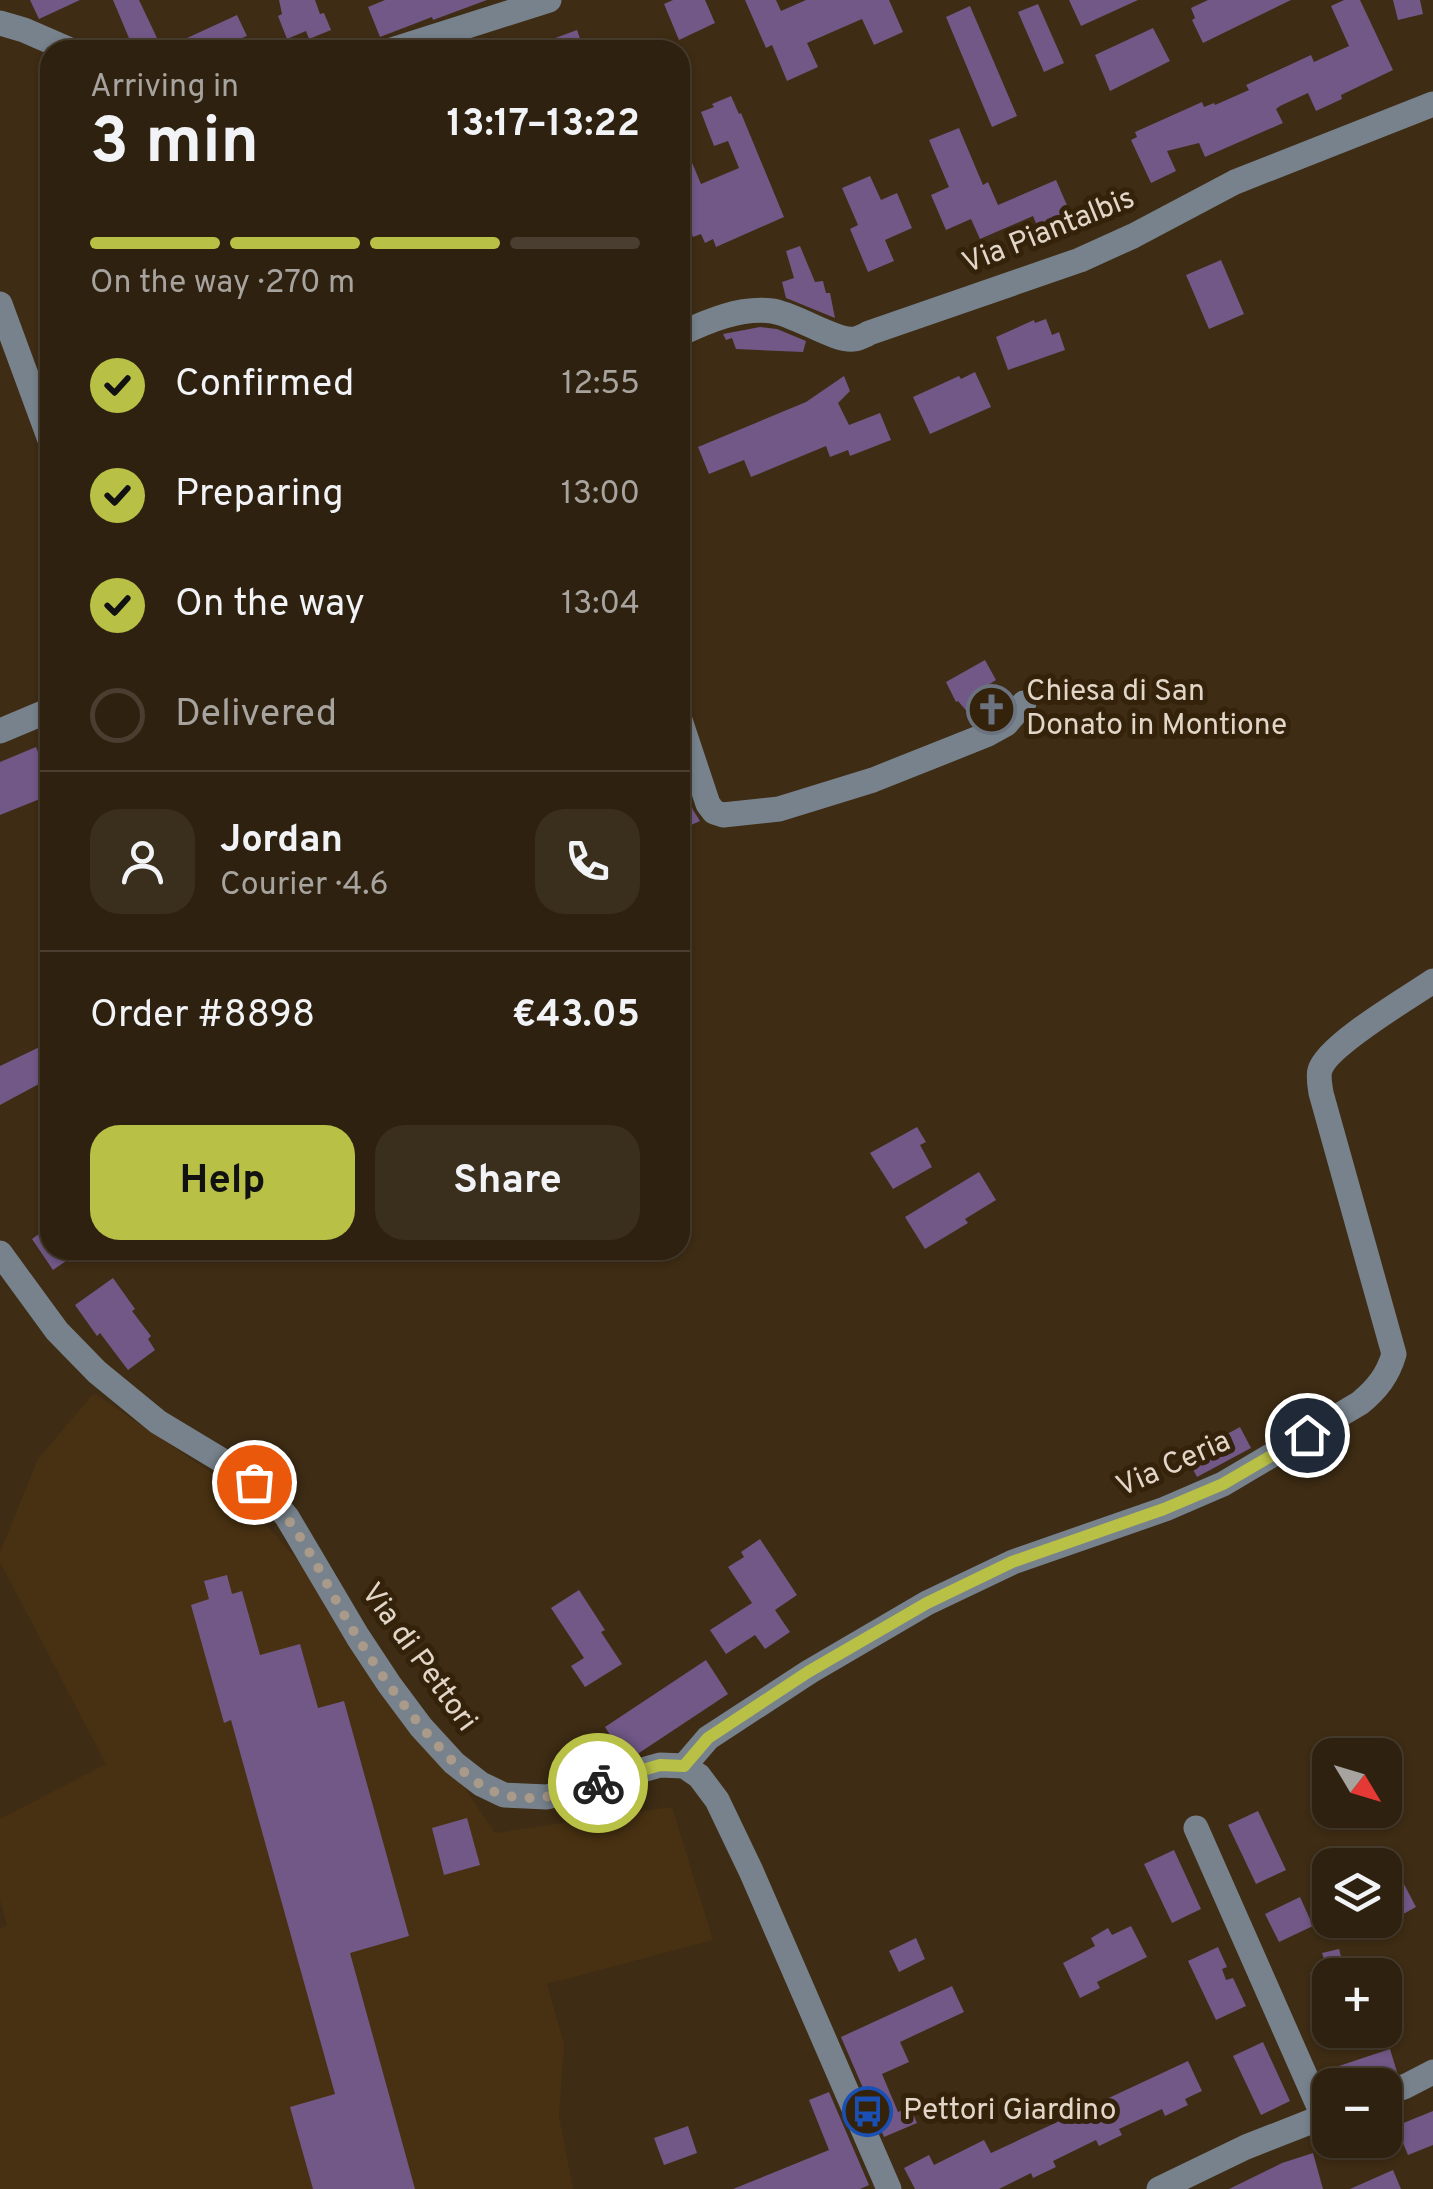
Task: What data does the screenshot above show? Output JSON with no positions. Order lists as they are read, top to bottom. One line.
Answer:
{"streets":{"street":["Via Piantalbis","Via Ceria","Via di Pettori"]},"crossings":[["Via Ceria","Via di Pettori"]],"places":{"church":["Chiesa di San Donato in Montione"],"bus stop":["Pettori Giardino"]},"north":"bottom right","page":{"heading":["3 min","Arriving in","13:17–13:22"],"panel":["Jordan","Courier · 4.6","Order #8898","€43.05"],"bar":"On the way · 270 m","list":[["Confirmed","12:55"],["Preparing","13:00"],["On the way","13:04"],"Delivered"],"buttons":["Help","Share"],"map_buttons":["+","−"]}}
